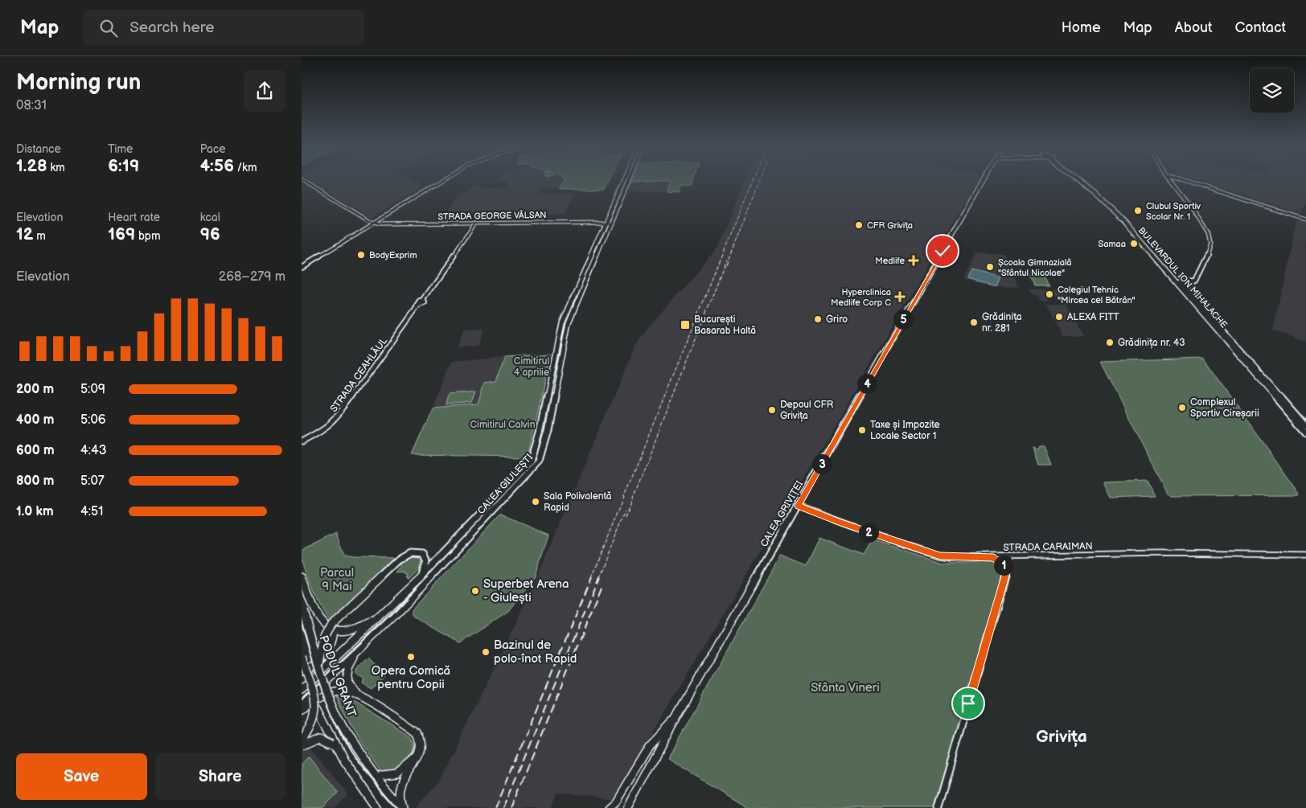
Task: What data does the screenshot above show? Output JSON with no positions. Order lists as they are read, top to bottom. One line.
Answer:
{"streets":{"main road":["BULEVARDUL ION MIHALACHE","CALEA GIULEȘTI","CALEA GRIVIȚEI","PODUL GRANT"],"street":["STRADA GEORGE VÂLSAN","STRADA CEAHLĂUL","STRADA CARAIMAN"]},"crossings":[["STRADA GEORGE VÂLSAN","STRADA CEAHLĂUL"],["STRADA GEORGE VÂLSAN","CALEA GIULEȘTI"],["CALEA GRIVIȚEI","STRADA CARAIMAN"]],"districts":["Grivița"],"parks":["Cimitirul 4 aprilie","Cimitirul Calvin","Parcul 9 Mai","Sfânta Vineri"],"places":{"other":["Clubul Sportiv Scolar Nr. 1","CFR Grivița","Samaa","BodyExprim","Școala Gimnazială \"Sfântul Nicolae\"","Colegiul Tehnic \"Mircea cel Bătrân\"","ALEXA FITT","Griro","Grădinița nr. 281","Grădinița nr. 43","Complexul Sportiv Cireșarii","Depoul CFR Grivița","Taxe și Impozite Locale Sector 1","Sala Polivalentă Rapid","Superbet Arena - Giulești","Bazinul de polo-înot Rapid","Opera Comică pentru Copii"],"health":["Medlife","Hyperclinica Medlife Corp C"],"transit":["București Basarab Haltă"]},"page":{"header":"Map","search":"Search here","nav":["Home","Map","About","Contact"],"heading":["Morning run","08:31"],"stats":[["Distance","1.28 km"],["Time","6:19"],["Pace","4:56 /km"],["Elevation","12 m"],["Heart rate","169 bpm"],["kcal","96"]],"chart":["Elevation","268–279 m"],"pins":["5","4","3","2","1"],"list":[{"name":"200 m","note":"5:09"},{"name":"400 m","note":"5:06"},{"name":"600 m","note":"4:43"},{"name":"800 m","note":"5:07"},{"name":"1.0 km","note":"4:51"}],"buttons":["Save","Share"]}}
